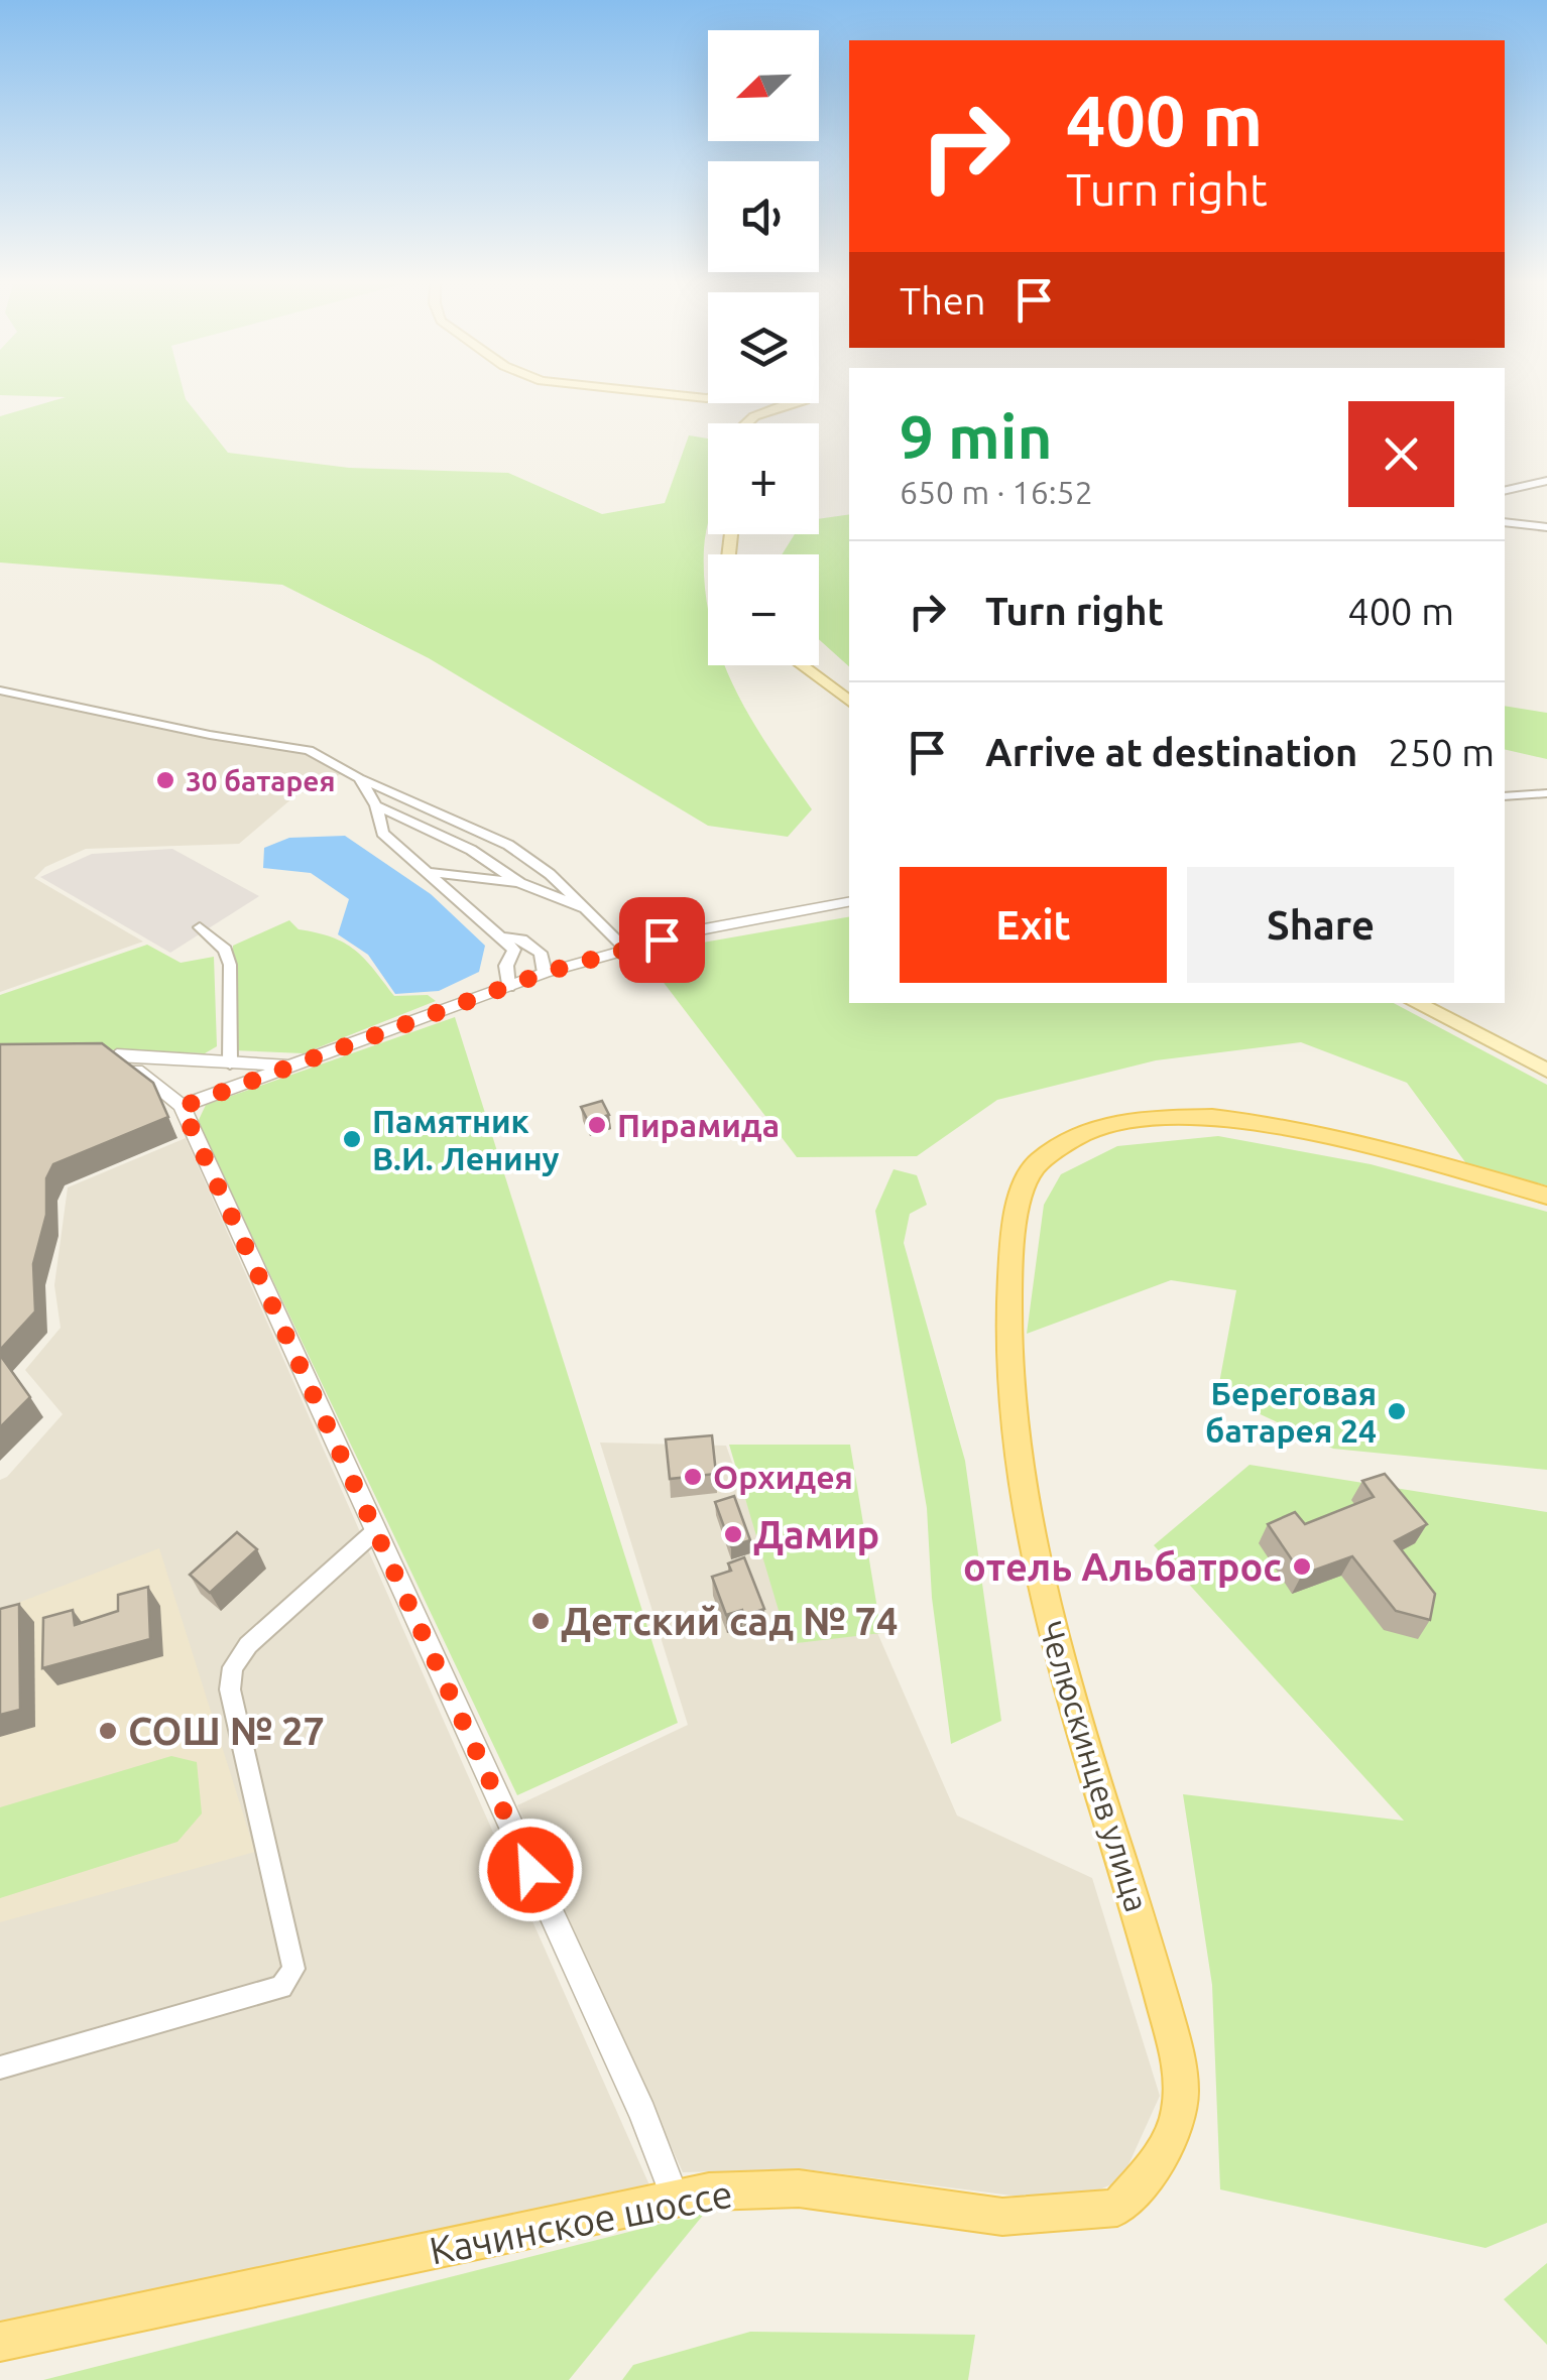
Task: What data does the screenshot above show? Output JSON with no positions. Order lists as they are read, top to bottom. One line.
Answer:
{"streets":{"main road":["Челюскинцев улица","Качинское шоссе"]},"crossings":[["Челюскинцев улица","Качинское шоссе"]],"places":["30 батарея","Пирамида","Памятник В.И. Ленину","Береговая батарея 24","Орхидея","Дамир","отель Альбатрос","Детский сад № 74","СОШ № 27"],"north":"bottom left","page":{"map_buttons":["+","−"],"turn":["400 m","Turn right"],"then":"Then","heading":["9 min","650 m · 16:52"],"list":[{"name":"Turn right","value":"400 m"},{"name":"Arrive at destination","value":"250 m"}],"buttons":["Exit","Share"]}}
